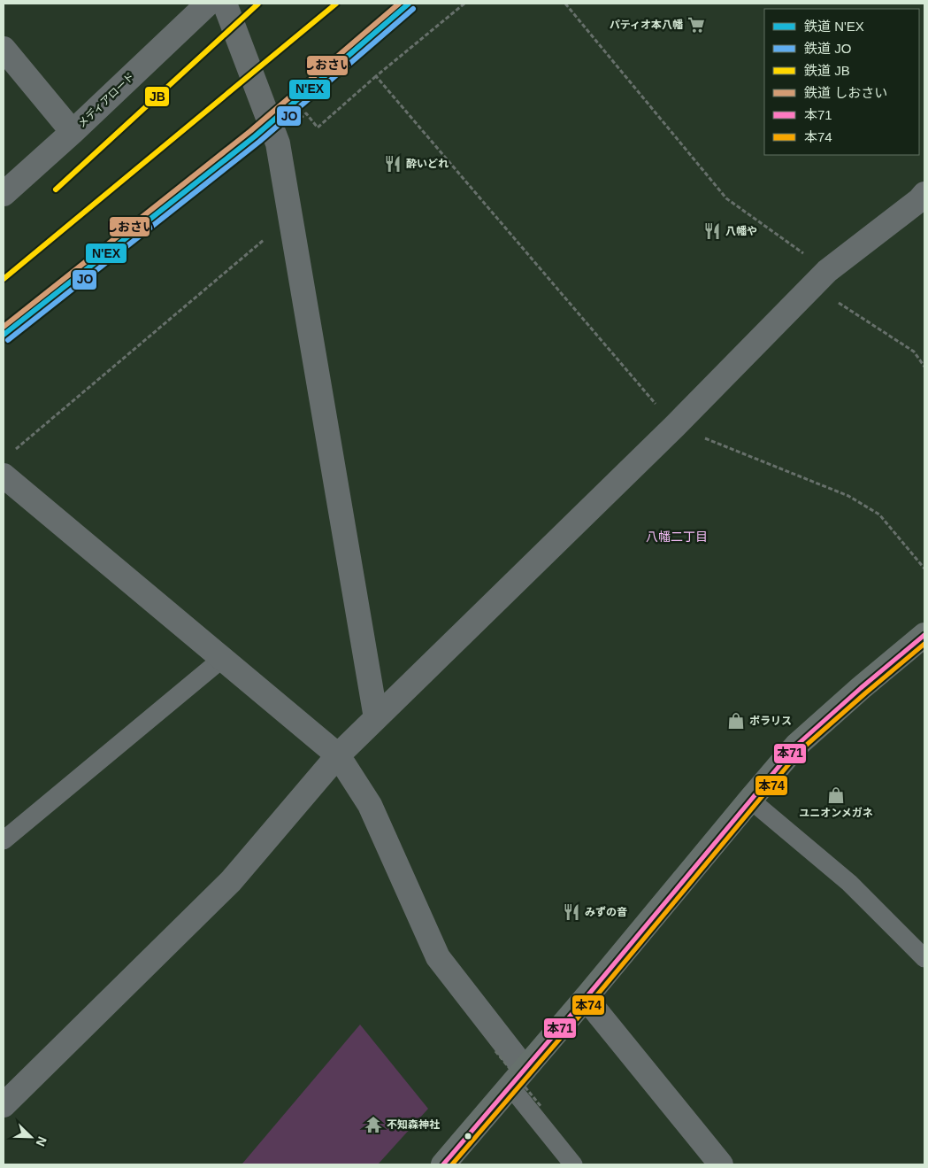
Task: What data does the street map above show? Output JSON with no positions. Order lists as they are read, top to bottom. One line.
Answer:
{"streets":{"street":["メディアロード"]},"districts":["八幡二丁目"],"places":{"supermarket":["パティオ本八幡"],"restaurant":["酔いどれ","八幡や","みずの音"],"shop":["ポラリス","ユニオンメガネ"],"temple":["不知森神社"]},"lines":["rail line N'EX","rail line JB","rail line しおさい","rail line JO","transit line 本71","transit line 本74"],"legend":["鉄道 N'EX","鉄道 JO","鉄道 JB","鉄道 しおさい","本71","本74"],"north":"bottom right"}
